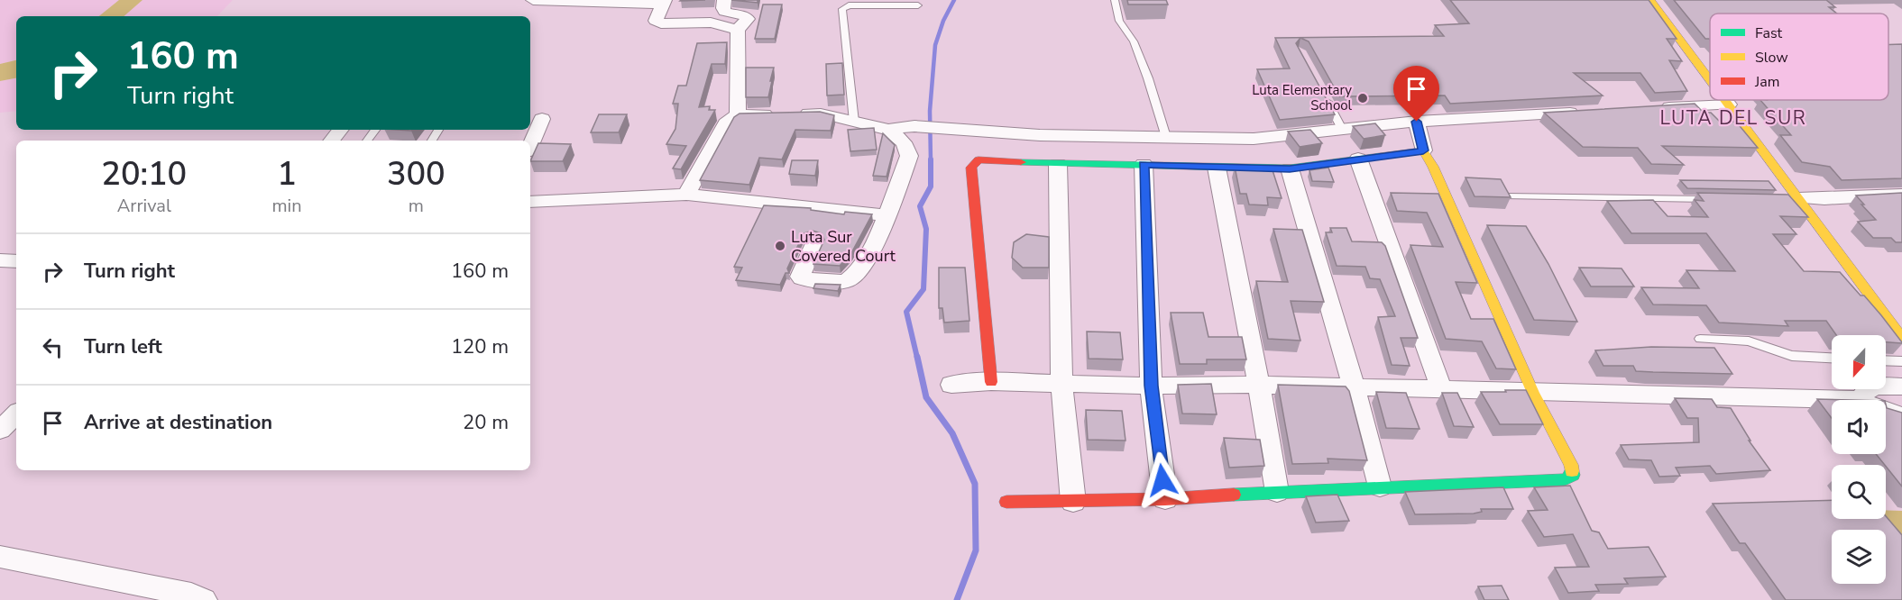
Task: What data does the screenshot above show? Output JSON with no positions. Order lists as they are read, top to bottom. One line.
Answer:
{"districts":["LUTA DEL SUR"],"places":["Luta Elementary School","Luta Sur Covered Court"],"legend":["Fast","Slow","Jam"],"north":"bottom","page":{"turn":["160 m","Turn right"],"eta":["20:10","Arrival","1","min","300","m"],"list":[{"name":"Turn right","value":"160 m"},{"name":"Turn left","value":"120 m"},{"name":"Arrive at destination","value":"20 m"}]}}
